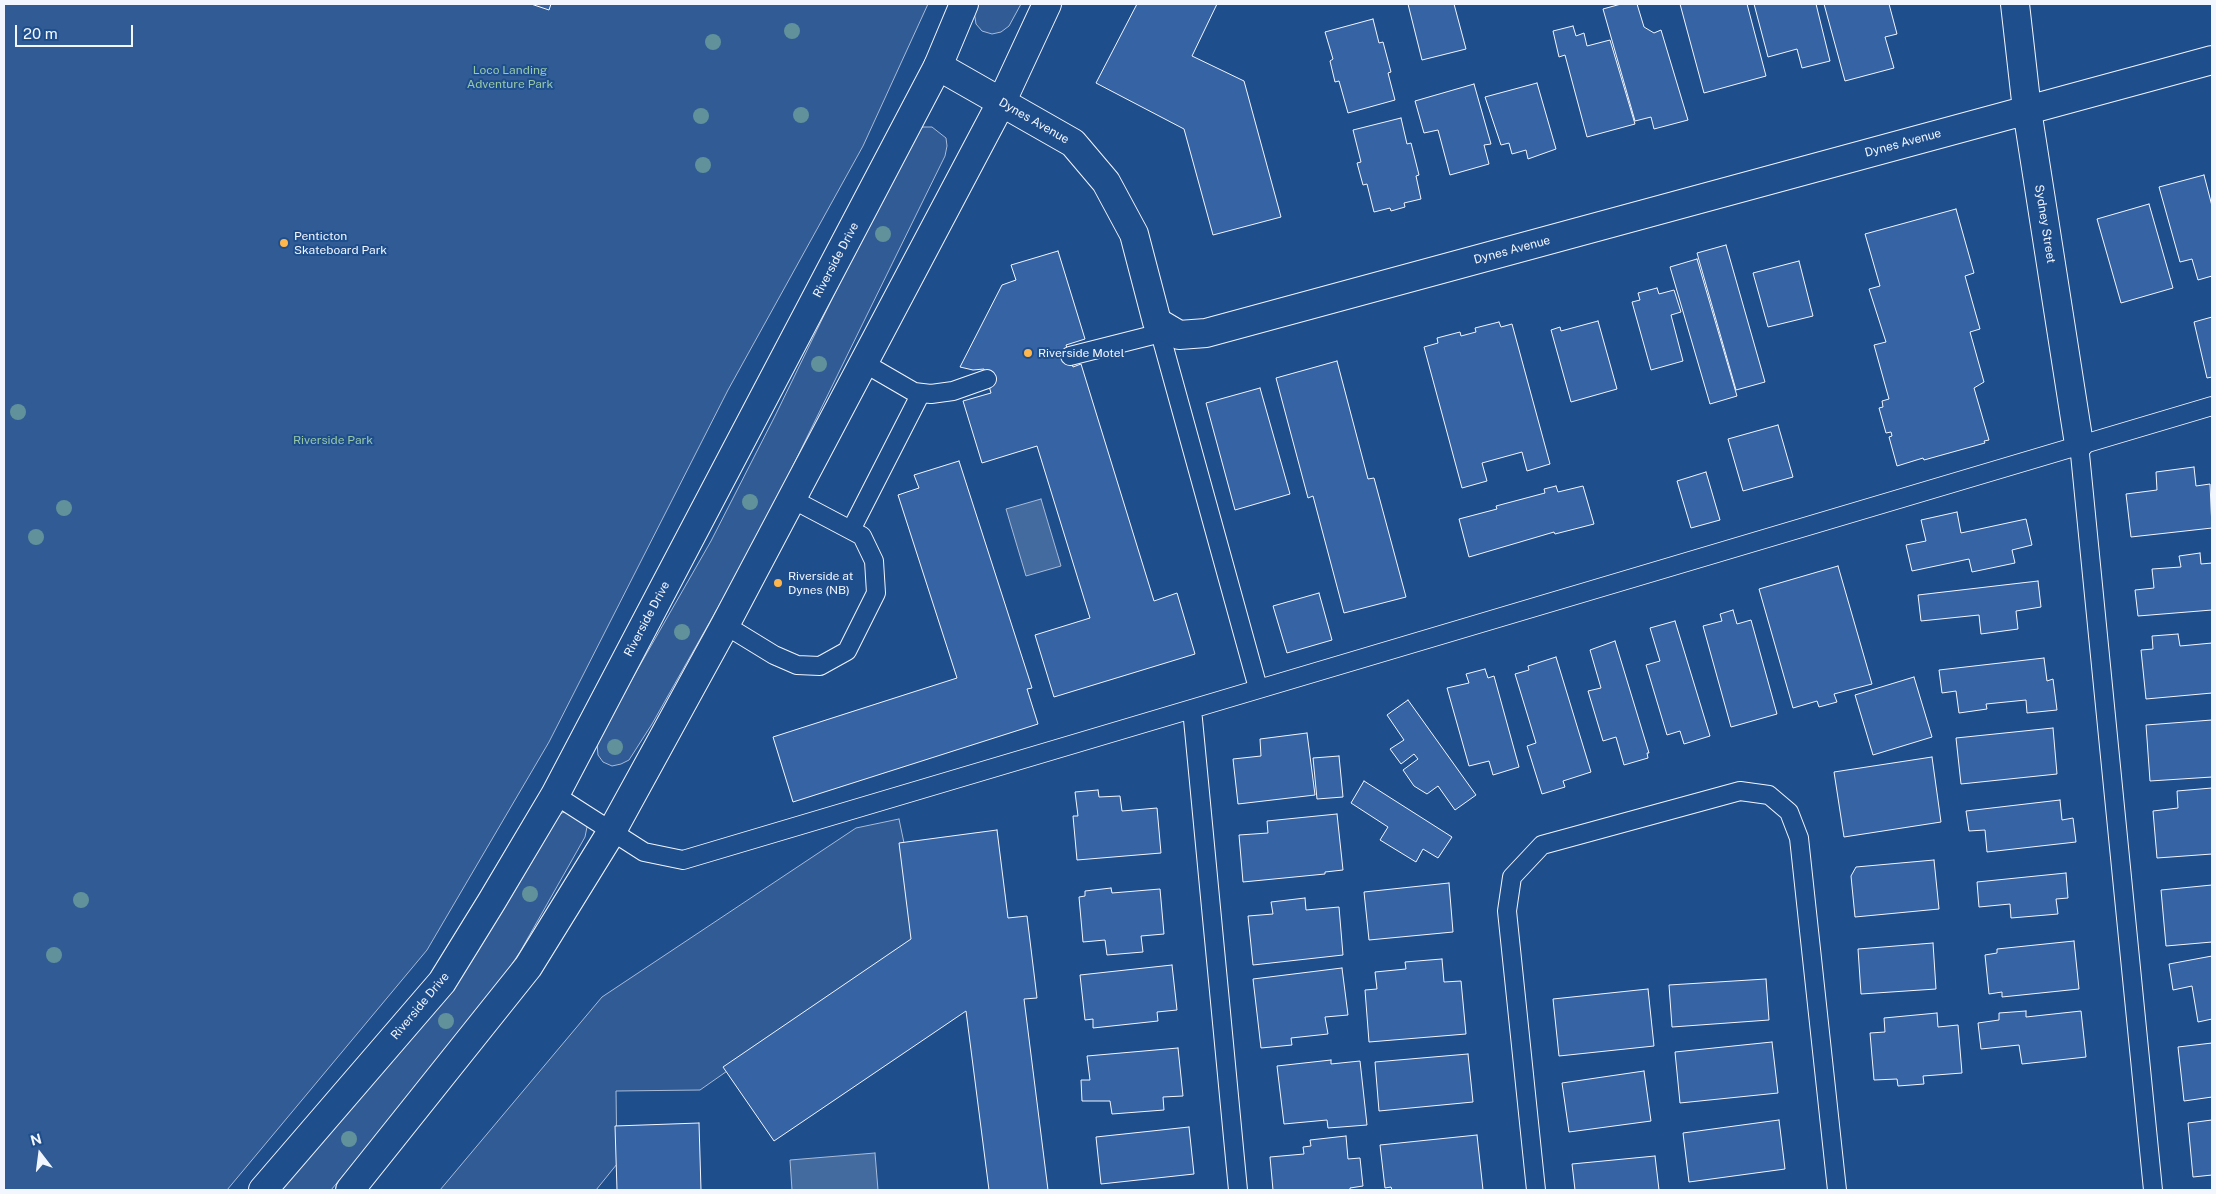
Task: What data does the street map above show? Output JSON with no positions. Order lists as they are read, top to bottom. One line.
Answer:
{"streets":{"street":["Dynes Avenue","Sydney Street","Riverside Drive"]},"crossings":[["Dynes Avenue","Sydney Street"],["Dynes Avenue","Riverside Drive"]],"parks":["Loco Landing Adventure Park","Riverside Park"],"places":["Penticton Skateboard Park","Riverside Motel","Riverside at Dynes (NB)"],"scale_bar":"20 m","north":"top"}
